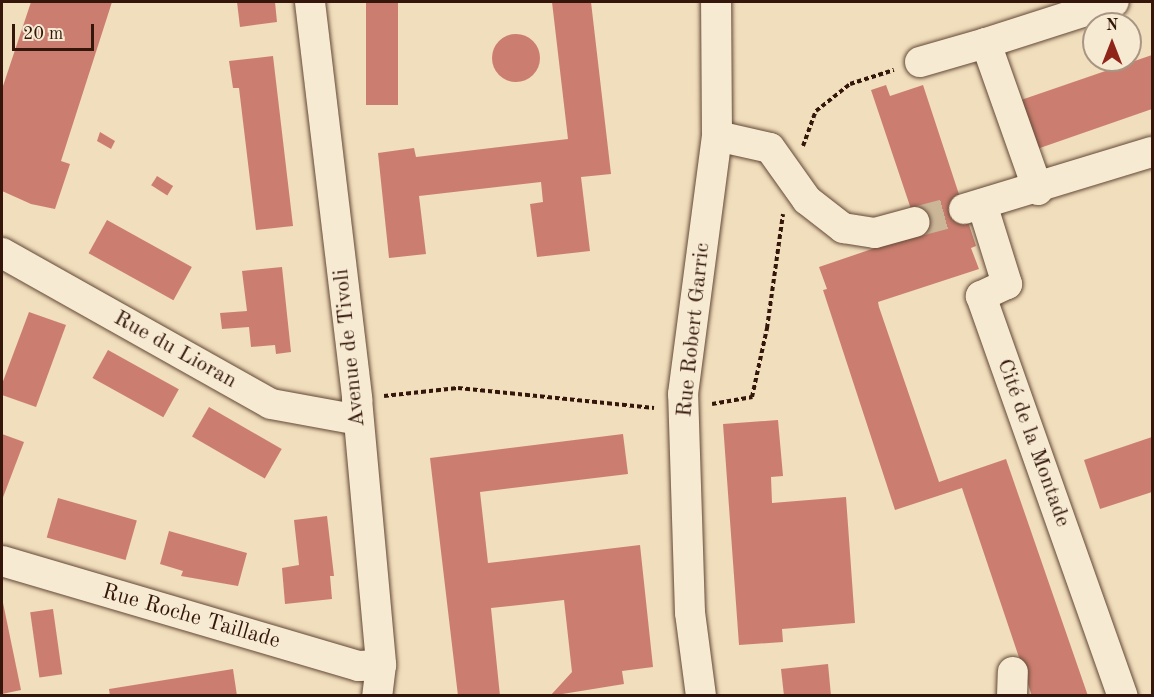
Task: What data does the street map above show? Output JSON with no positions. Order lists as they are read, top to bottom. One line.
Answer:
{"streets":{"street":["Rue Robert Garric","Avenue de Tivoli","Rue du Lioran","Cité de la Montade","Rue Roche Taillade"]},"crossings":[["Avenue de Tivoli","Rue du Lioran"],["Avenue de Tivoli","Rue Roche Taillade"]],"scale_bar":"20 m","north":"top"}
